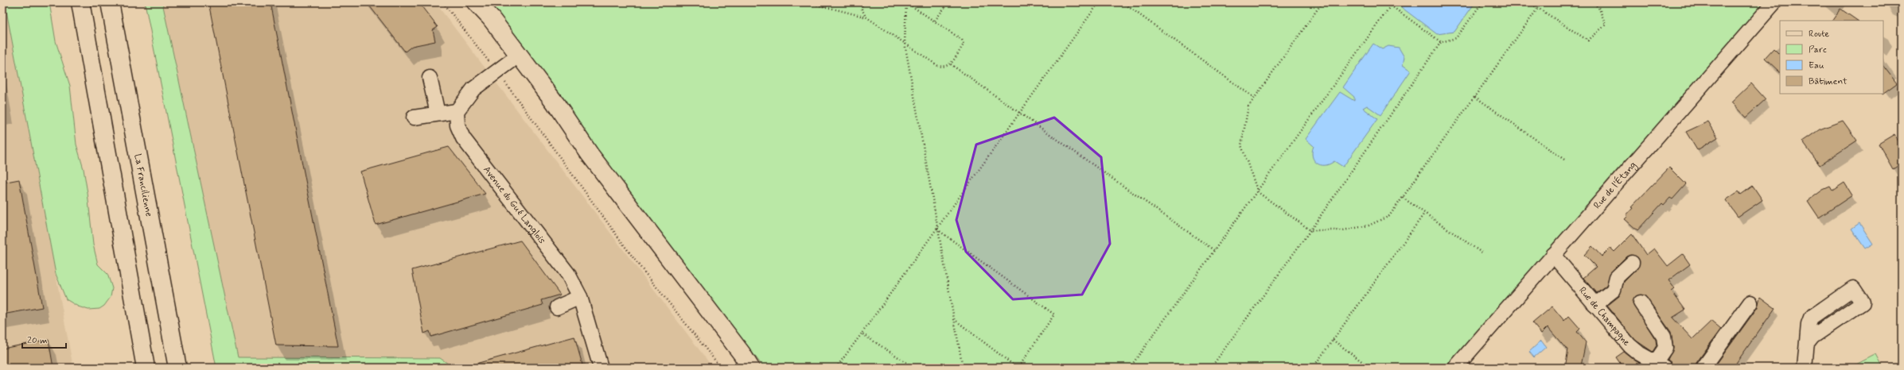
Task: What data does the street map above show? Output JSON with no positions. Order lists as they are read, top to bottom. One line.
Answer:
{"streets":{"main road":["La Francilienne"],"street":["Rue de l'Étang","Avenue du Gué Langlois","Rue de Champagne"]},"crossings":[["Rue de l'Étang","Rue de Champagne"]],"legend":["Route","Parc","Eau","Bâtiment"],"scale_bar":"20 m"}
